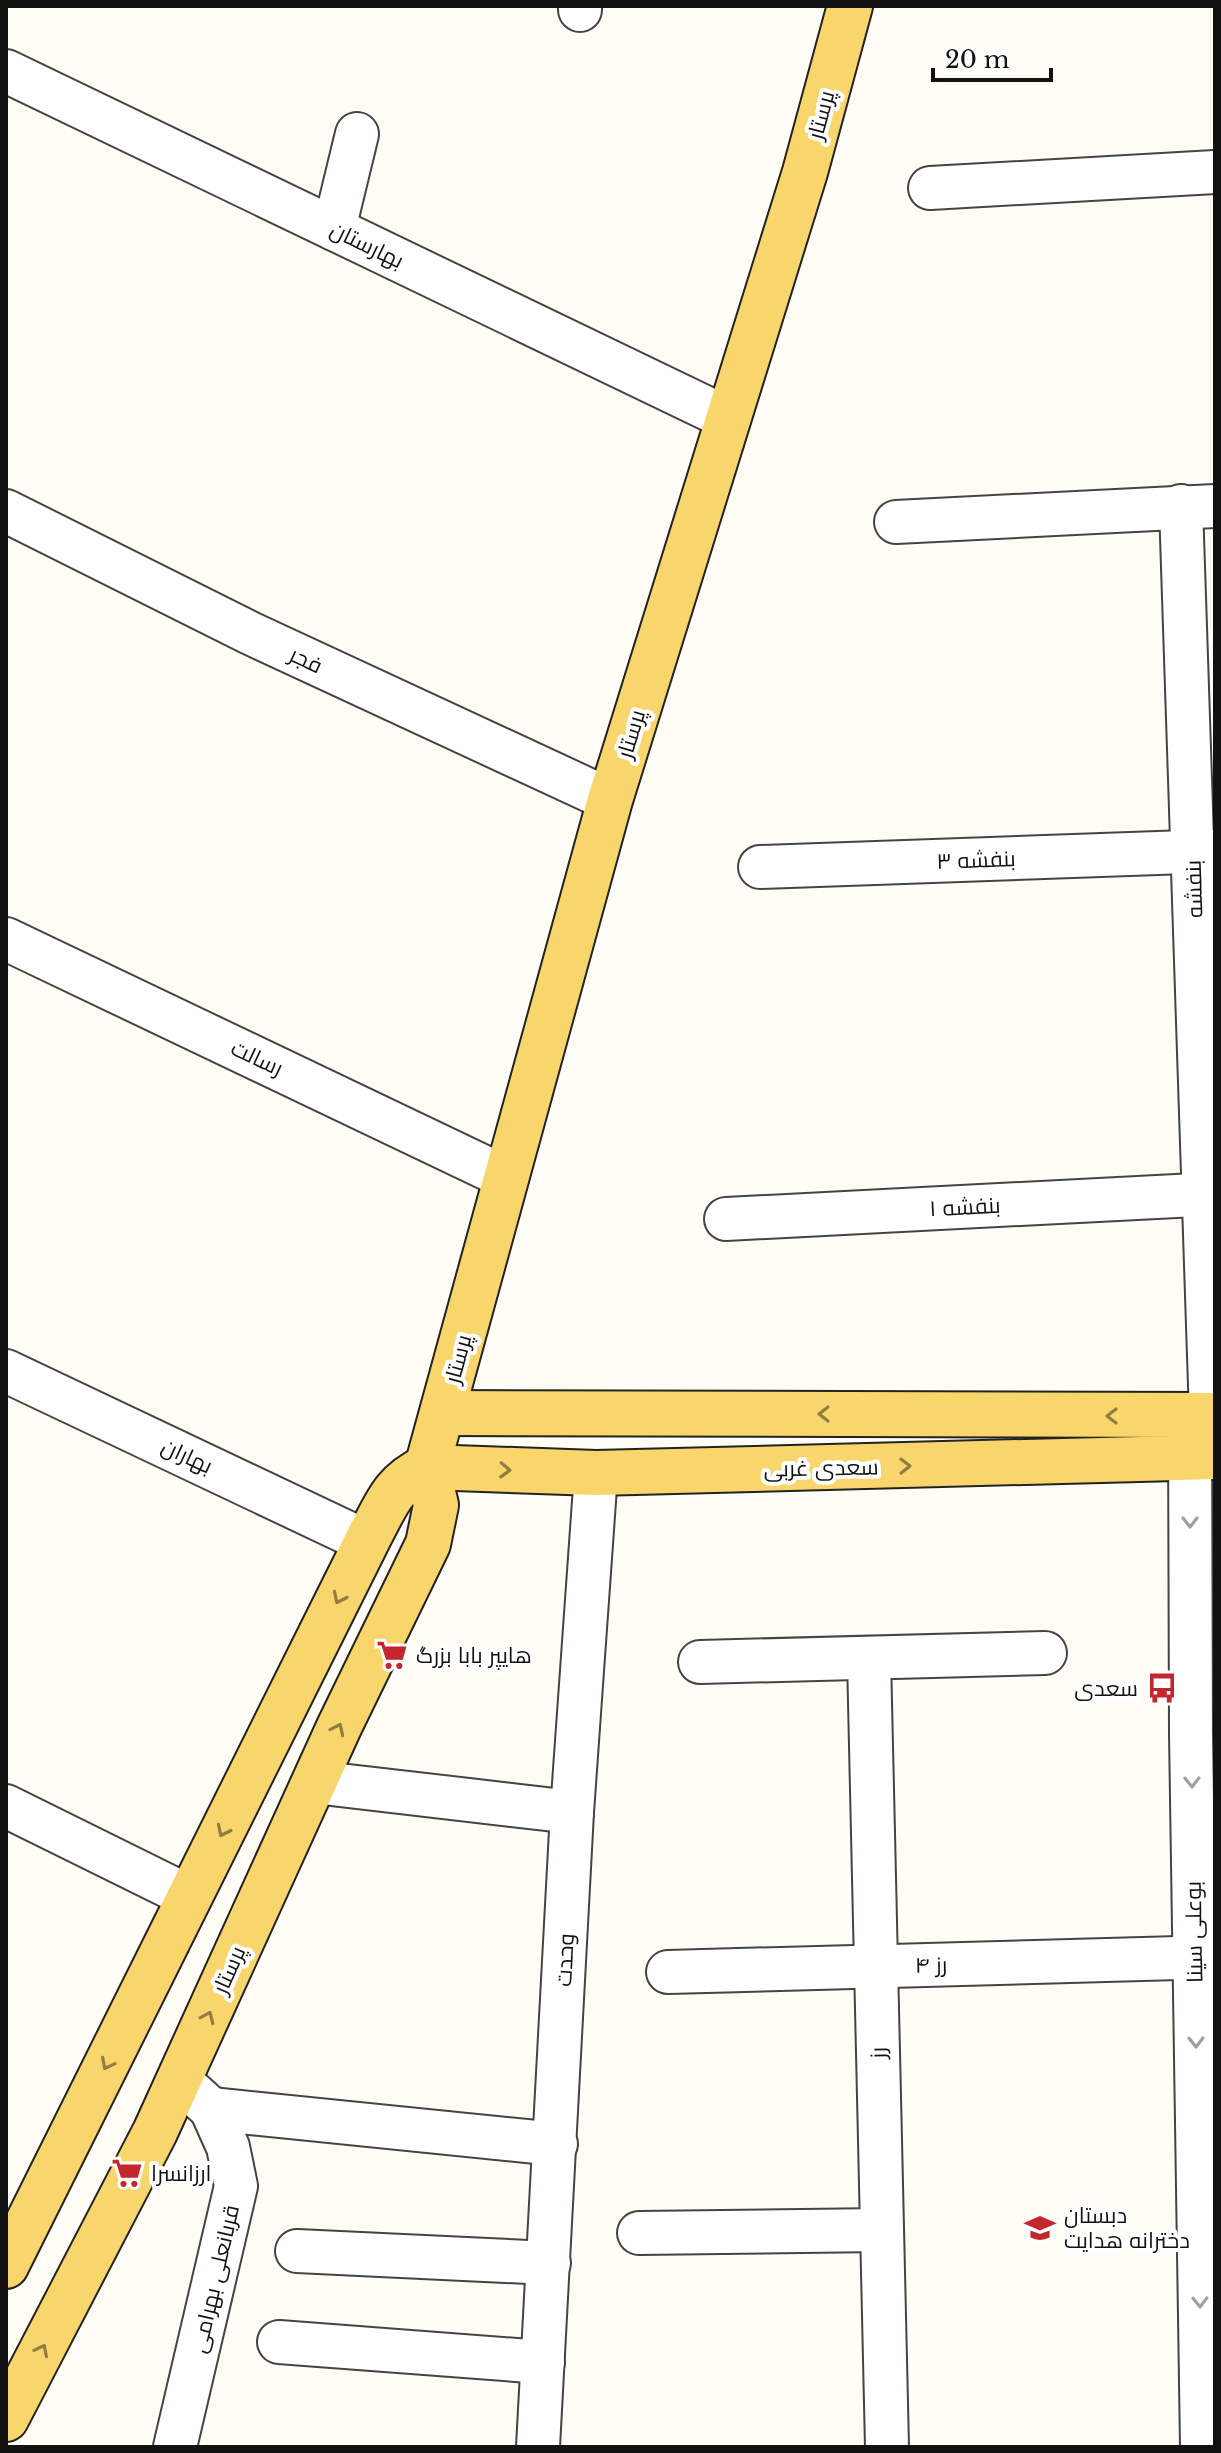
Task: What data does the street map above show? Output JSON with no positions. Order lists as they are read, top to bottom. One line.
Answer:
{"streets":{"main road":["پرستار","سعدی غربی"],"street":["بهارستان","فجر","بنفشه ۳","بنفشه","رسالت","بنفشه ۱","بهاران","بوعلی سینا","وحدت","رز ۴","رز","قربانعلی بهرامی"]},"crossings":[["پرستار","بهارستان"],["پرستار","فجر"],["پرستار","رسالت"],["پرستار","سعدی غربی"],["پرستار","قربانعلی بهرامی"],["بنفشه ۳","بنفشه"],["بنفشه","بنفشه ۱"],["بنفشه","سعدی غربی"],["بنفشه","بوعلی سینا"],["سعدی غربی","بوعلی سینا"],["سعدی غربی","وحدت"],["بوعلی سینا","رز ۴"],["رز ۴","رز"]],"one_way":["بوعلی سینا"],"places":{"supermarket":["هایپر بابا بزرگ","ارزانسرا"],"bus stop":["سعدی"],"school or university":["دبستان دخترانه هدایت"]},"scale_bar":"20 m"}
